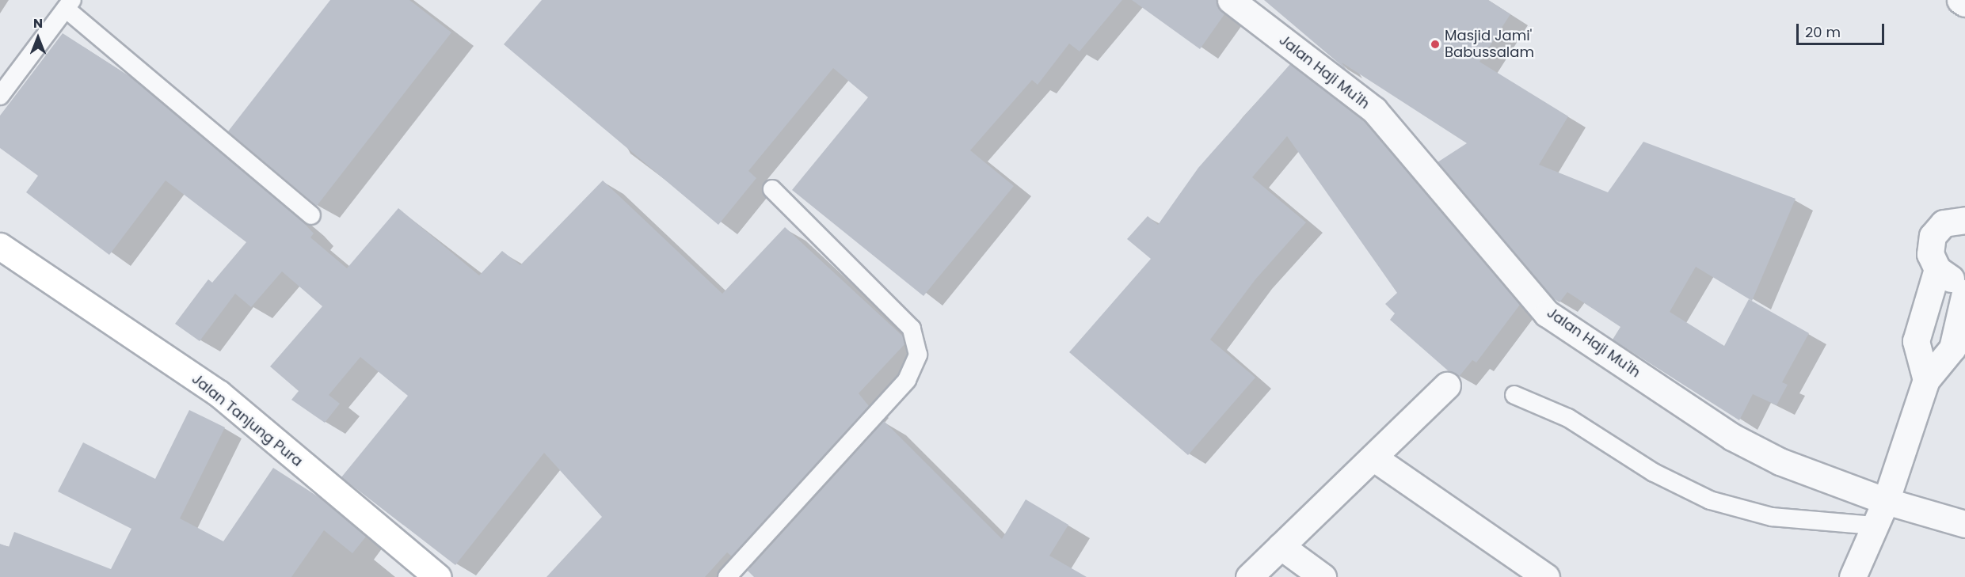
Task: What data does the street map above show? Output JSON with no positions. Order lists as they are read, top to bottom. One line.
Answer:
{"streets":{"street":["Jalan Haji Mu'ih","Jalan Tanjung Pura"]},"places":["Masjid Jami' Babussalam"],"scale_bar":"20 m","north":"top"}
